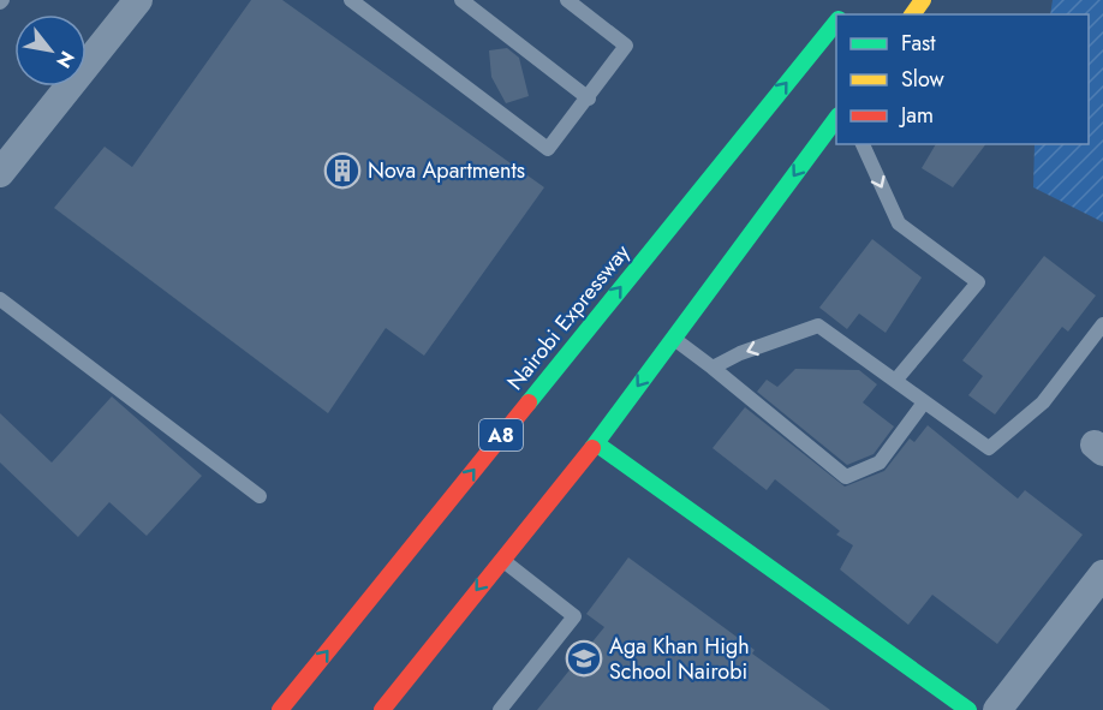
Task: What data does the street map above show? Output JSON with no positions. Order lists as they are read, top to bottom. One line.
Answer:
{"streets":{"main road":["Nairobi Expressway","A8"]},"places":{"building":["Nova Apartments"],"school or university":["Aga Khan High School Nairobi"]},"legend":["Fast","Slow","Jam"],"north":"bottom right"}
